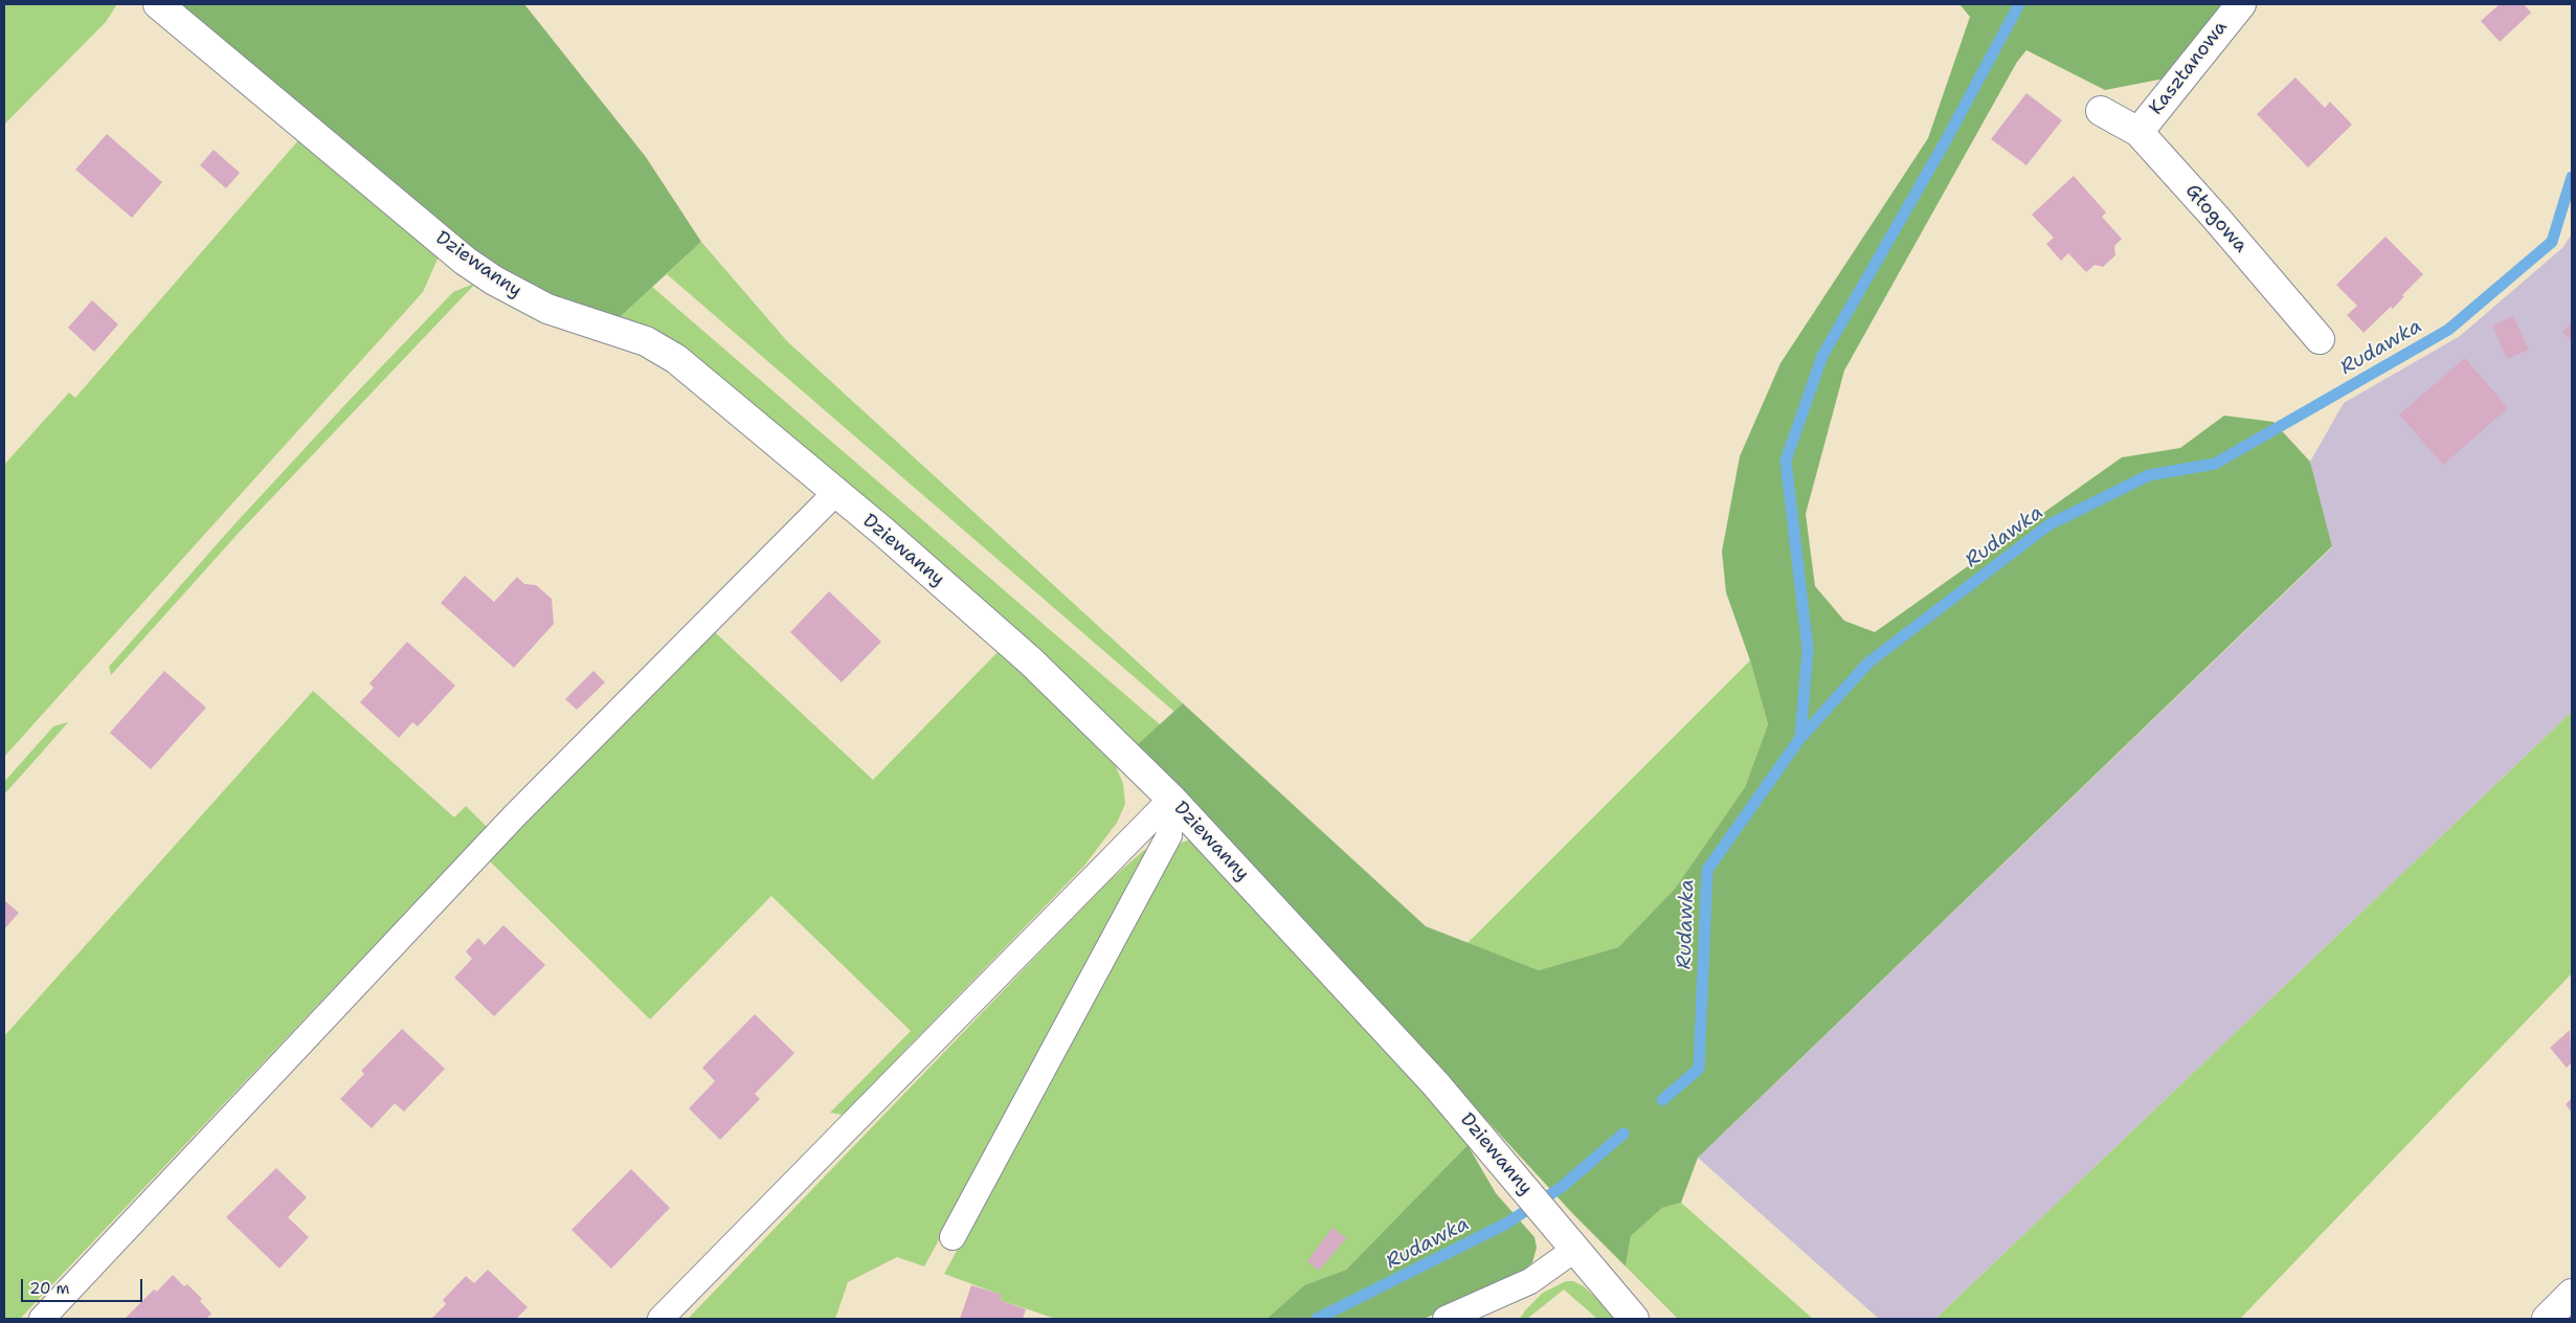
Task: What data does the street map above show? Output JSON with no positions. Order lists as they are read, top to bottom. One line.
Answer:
{"streets":{"street":["Kasztanowa","Głogowa","Dziewanny"]},"crossings":[["Kasztanowa","Głogowa"]],"water":["Rudawka"],"scale_bar":"20 m"}
